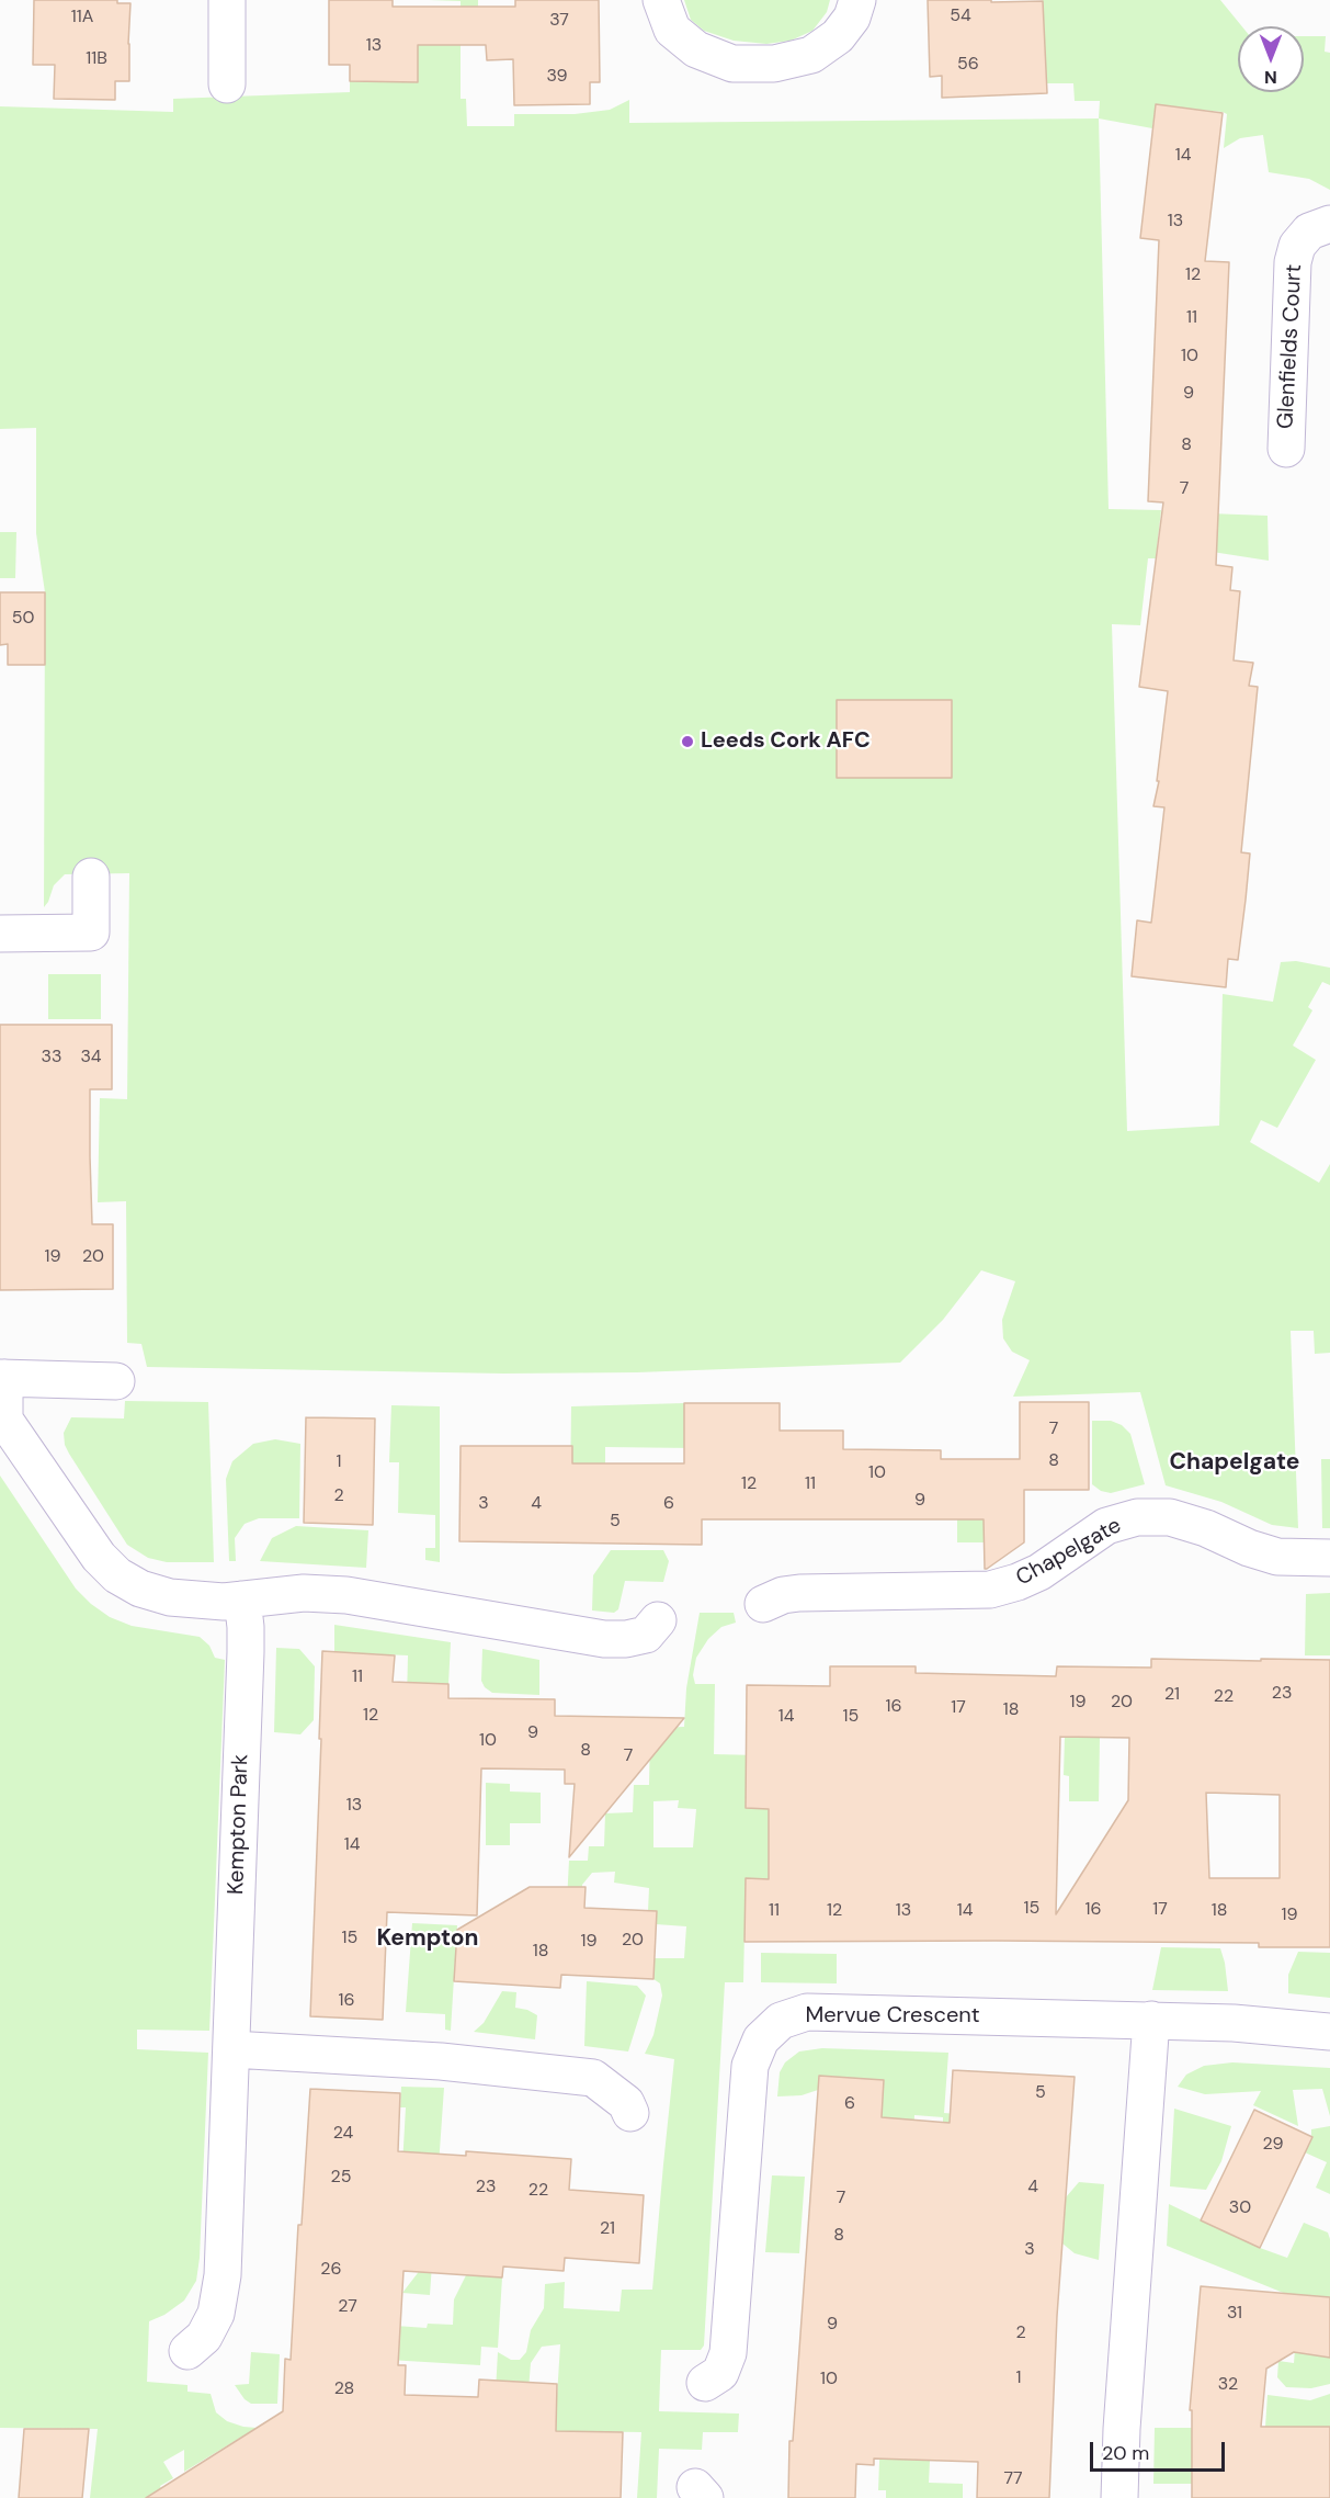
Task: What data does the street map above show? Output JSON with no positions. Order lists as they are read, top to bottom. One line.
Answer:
{"streets":{"street":["Glenfields Court","Chapelgate","Kempton Park","Mervue Crescent"]},"districts":["Chapelgate","Kempton"],"places":["Leeds Cork AFC"],"house_numbers":["54","11A","37","13","11B","56","39","14","13","12","11","10","9","8","7","50","33","34","19","20","7","8","1","10","12","11","2","9","3","4","6","5","11","23","21","22","19","20","16","17","18","12","14","15","9","10","8","7","13","14","15","16","17","11","12","13","14","18","19","15","20","19","18","16","5","6","24","29","25","23","4","22","7","30","21","8","3","26","27","31","9","2","1","10","32","28","77"],"scale_bar":"20 m","north":"bottom"}
